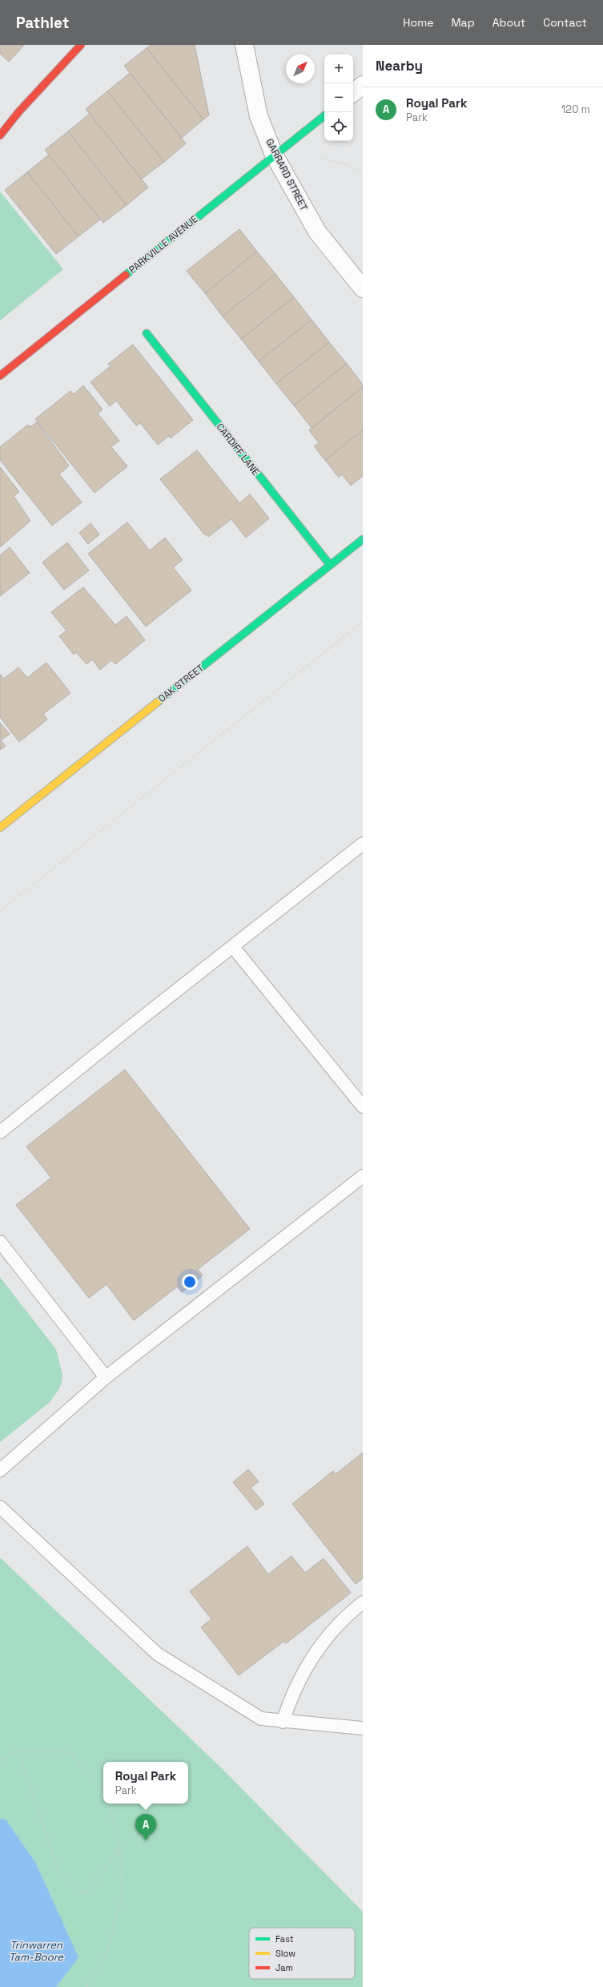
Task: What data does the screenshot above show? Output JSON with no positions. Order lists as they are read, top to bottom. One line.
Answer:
{"streets":{"street":["GARRARD STREET","PARKVILLE AVENUE","CARDIFF LANE","OAK STREET"]},"crossings":[["GARRARD STREET","PARKVILLE AVENUE"],["CARDIFF LANE","OAK STREET"]],"water":["Trinwarren Tam-Boore"],"legend":["Fast","Slow","Jam"],"north":"top right","page":{"header":"Pathlet","nav":["Home","Map","About","Contact"],"heading":"Nearby","map_buttons":["+","−"],"list":[{"mark":"A","name":"Royal Park","note":"Park","value":"120 m"}],"popup":["Royal Park","Park"],"pins":"A"}}
